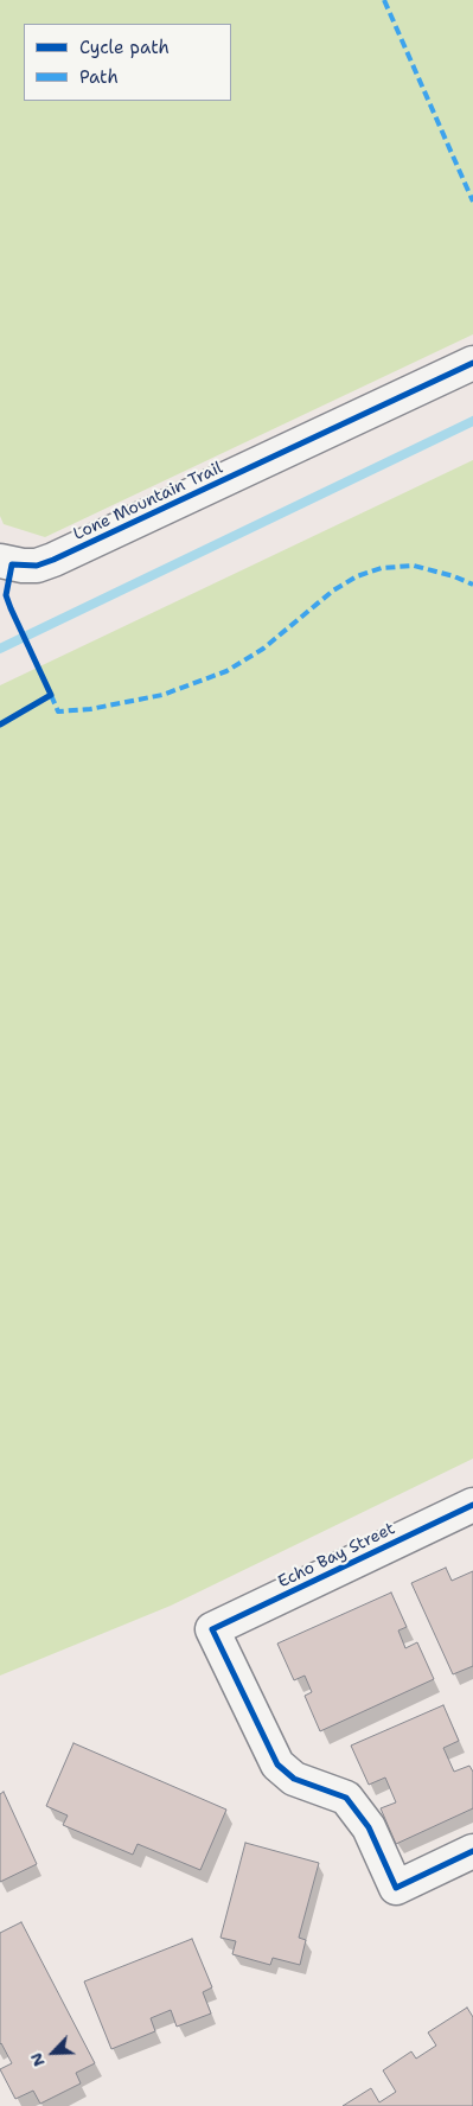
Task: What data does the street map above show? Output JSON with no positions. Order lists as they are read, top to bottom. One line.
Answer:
{"streets":{"street":["Lone Mountain Trail","Echo Bay Street"]},"legend":["Cycle path","Path"],"north":"bottom left"}
